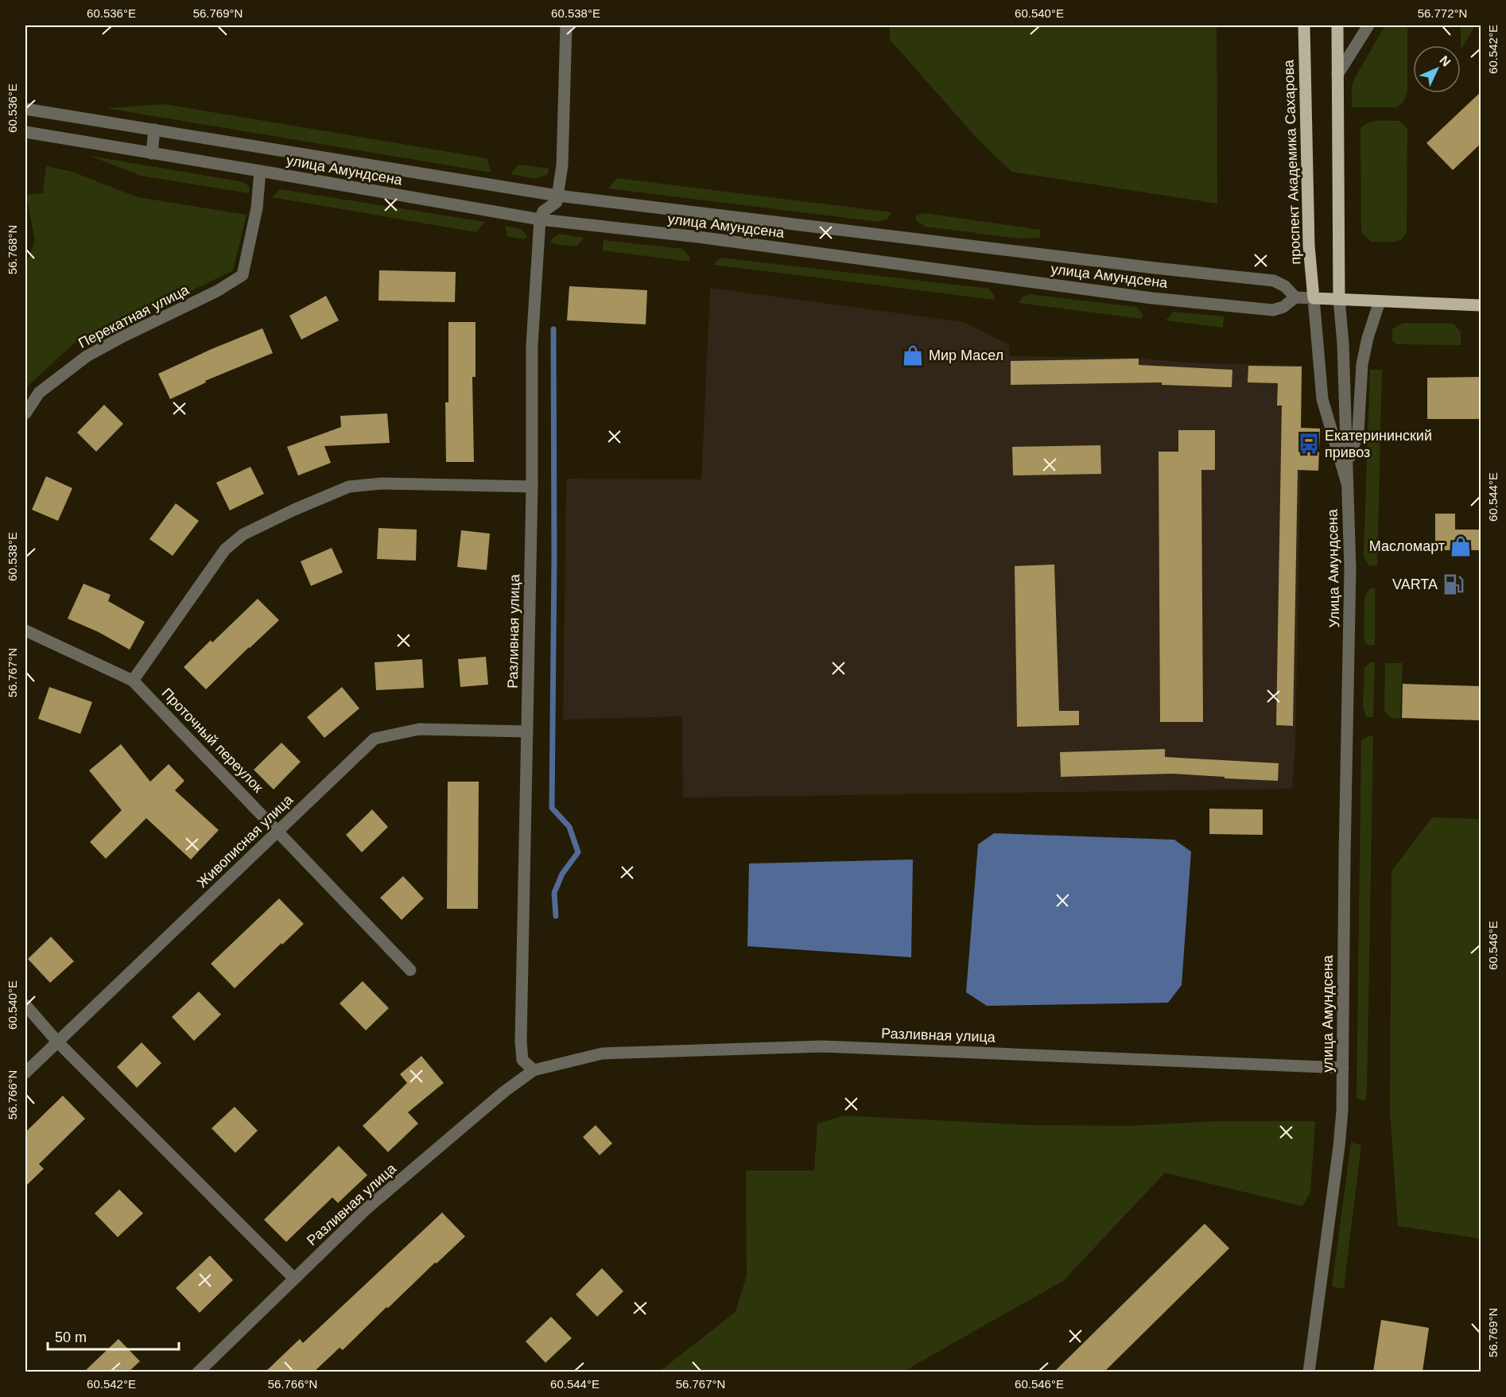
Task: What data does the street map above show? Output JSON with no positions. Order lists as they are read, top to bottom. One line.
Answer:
{"streets":{"main road":["проспект Академика Сахарова"],"street":["улица Амундсена","Перекатная улица","Улица Амундсена","Разливная улица","Проточный переулок","Живописная улица"]},"crossings":[["улица Амундсена","Перекатная улица"],["улица Амундсена","Улица Амундсена"],["улица Амундсена","Разливная улица"],["Разливная улица","Живописная улица"],["Проточный переулок","Живописная улица"]],"places":{"shop":["Мир Масел","Масломарт"],"bus stop":["Екатерининский привоз"],"fuel station":["VARTA"]},"scale_bar":"50 m","north":"top right","coordinates":["60.536°E","56.769°N","60.538°E","60.540°E","56.772°N","60.542°E","56.768°N","60.544°E","56.767°N","60.546°E","56.766°N"]}
